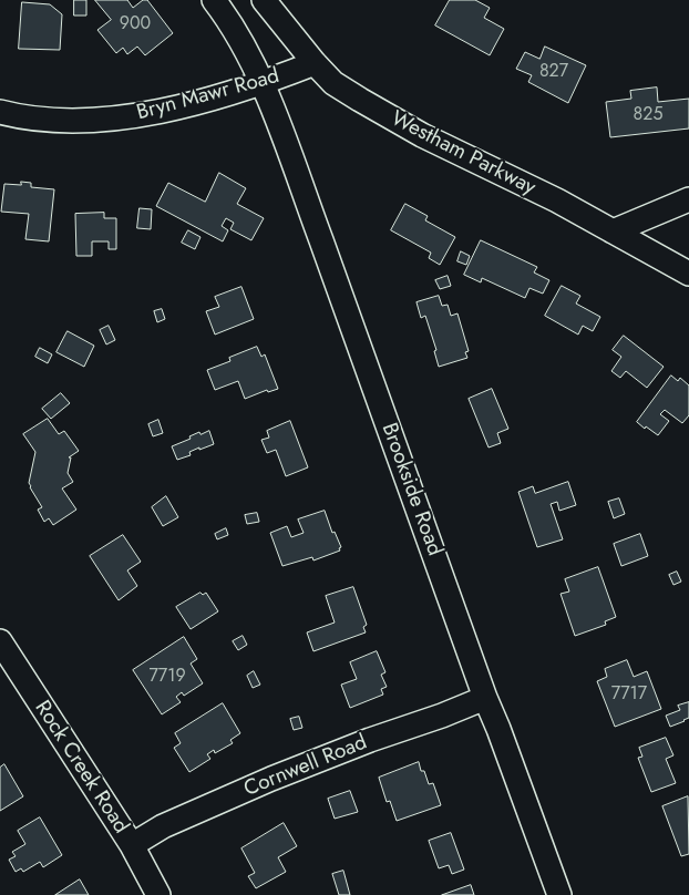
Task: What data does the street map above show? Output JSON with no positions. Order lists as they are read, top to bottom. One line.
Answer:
{"streets":{"street":["Bryn Mawr Road","Westham Parkway","Brookside Road","Cornwell Road","Rock Creek Road"]},"crossings":[["Bryn Mawr Road","Westham Parkway"],["Bryn Mawr Road","Brookside Road"],["Brookside Road","Cornwell Road"],["Cornwell Road","Rock Creek Road"]],"house_numbers":["900","827","825","7719","7717"]}
